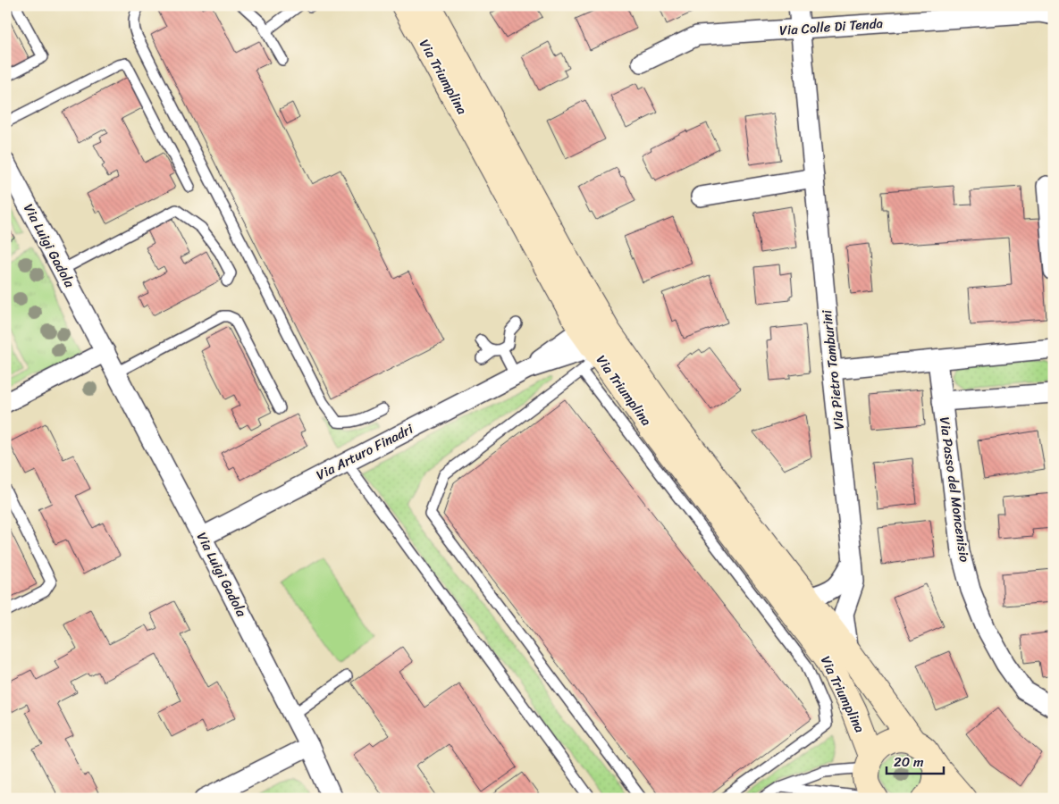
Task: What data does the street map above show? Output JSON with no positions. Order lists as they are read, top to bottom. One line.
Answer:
{"streets":{"main road":["Via Triumplina"],"street":["Via Colle Di Tenda","Via Luigi Gadola","Via Pietro Tamburini","Via Arturo Finadri","Via Passo del Moncenisio"]},"crossings":[["Via Colle Di Tenda","Via Pietro Tamburini"],["Via Triumplina","Via Pietro Tamburini"],["Via Triumplina","Via Arturo Finadri"],["Via Luigi Gadola","Via Arturo Finadri"]],"scale_bar":"20 m"}
